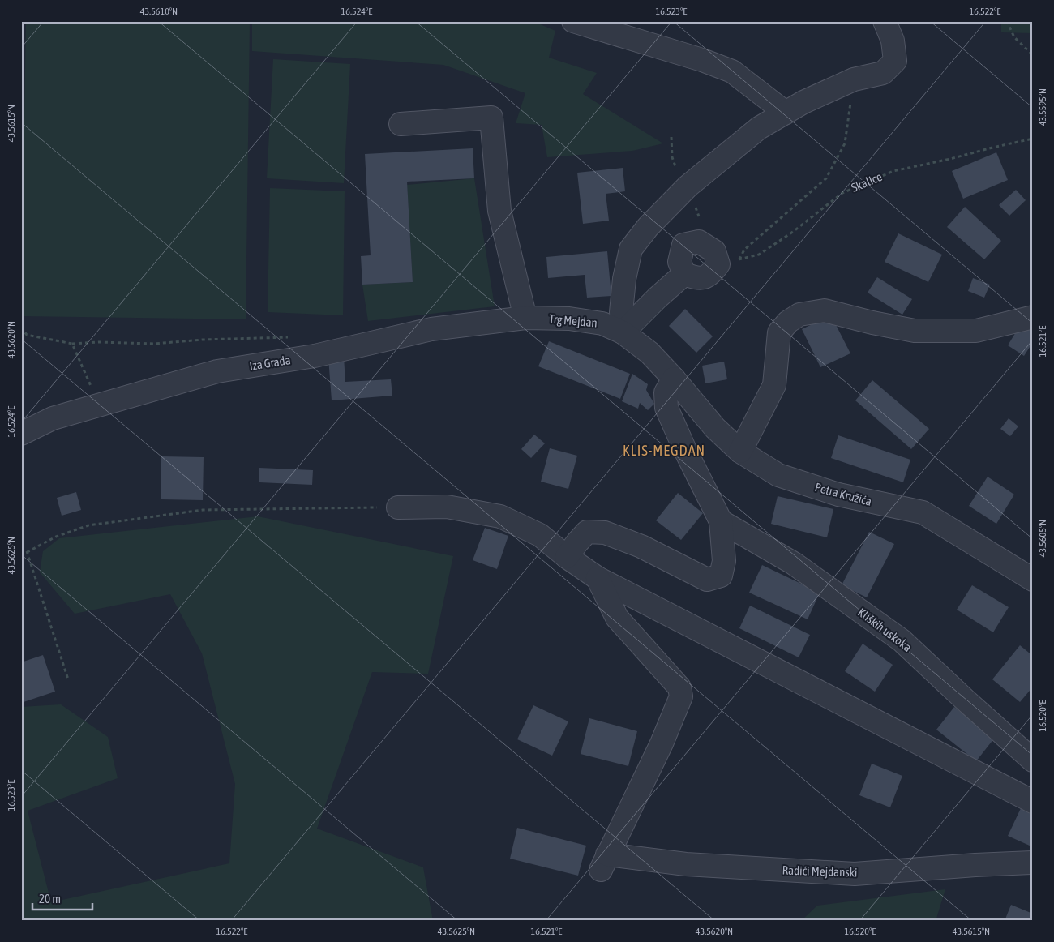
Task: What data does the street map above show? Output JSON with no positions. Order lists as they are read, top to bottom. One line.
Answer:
{"streets":{"street":["Trg Mejdan","Iza Grada","Petra Kružića","Kliških uskoka","Radići Mejdanski"],"path":["Skalice"]},"crossings":[["Trg Mejdan","Iza Grada"],["Trg Mejdan","Petra Kružića"]],"districts":["KLIS-MEGDAN"],"scale_bar":"20 m","coordinates":["43.5610°N","16.524°E","16.523°E","16.522°E","43.5595°N","43.5615°N","43.5620°N","16.521°E","43.5605°N","43.5625°N","16.520°E"]}
